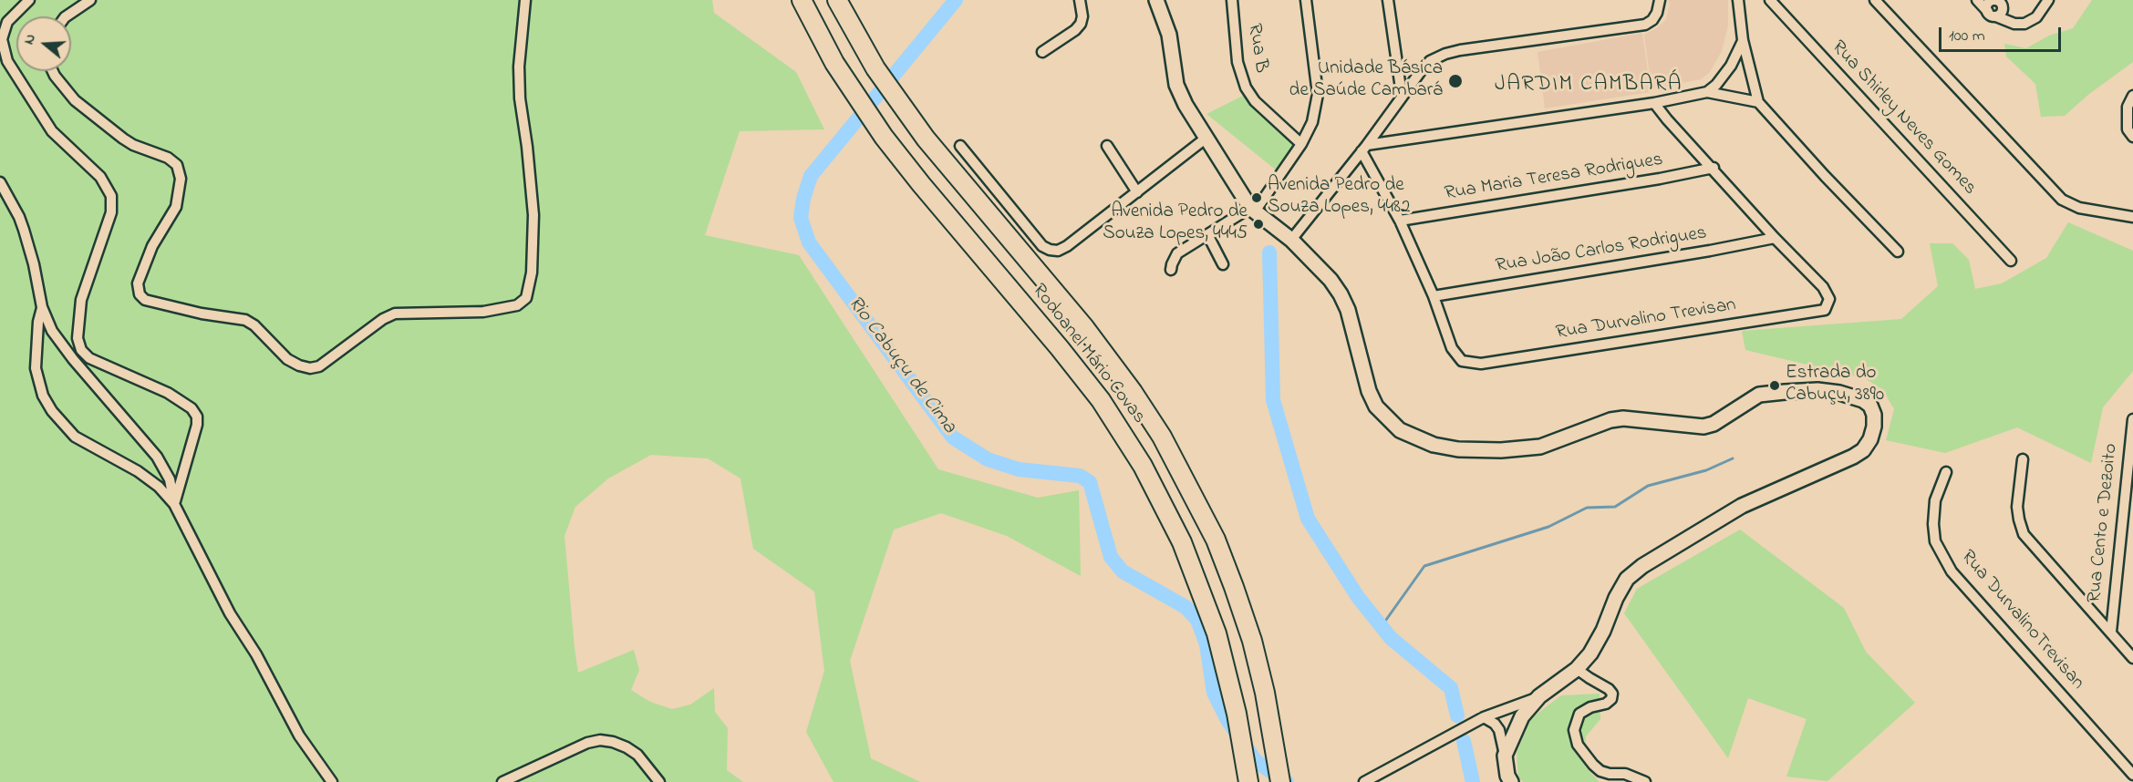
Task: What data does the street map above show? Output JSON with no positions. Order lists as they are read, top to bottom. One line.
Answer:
{"streets":{"highway":["Rodoanel Mário Covas"],"street":["Rua B","Rua Shirley Neves Gomes","Rua Maria Teresa Rodrigues","Rua João Carlos Rodrigues","Rua Durvalino Trevisan","Rua Cento e Dezoito","Rua DurvalinoTrevisan"]},"crossings":[["Rua João Carlos Rodrigues","Rua Durvalino Trevisan"]],"districts":["JARDIM CAMBARÁ"],"water":["Rio Cabuçu de Cima"],"places":["Unidade Básica de Saúde Cambará","Avenida Pedro de Souza Lopes, 4482","Avenida Pedro de Souza Lopes, 4445","Estrada do Cabuçu, 3890"],"scale_bar":"100 m","north":"left"}
